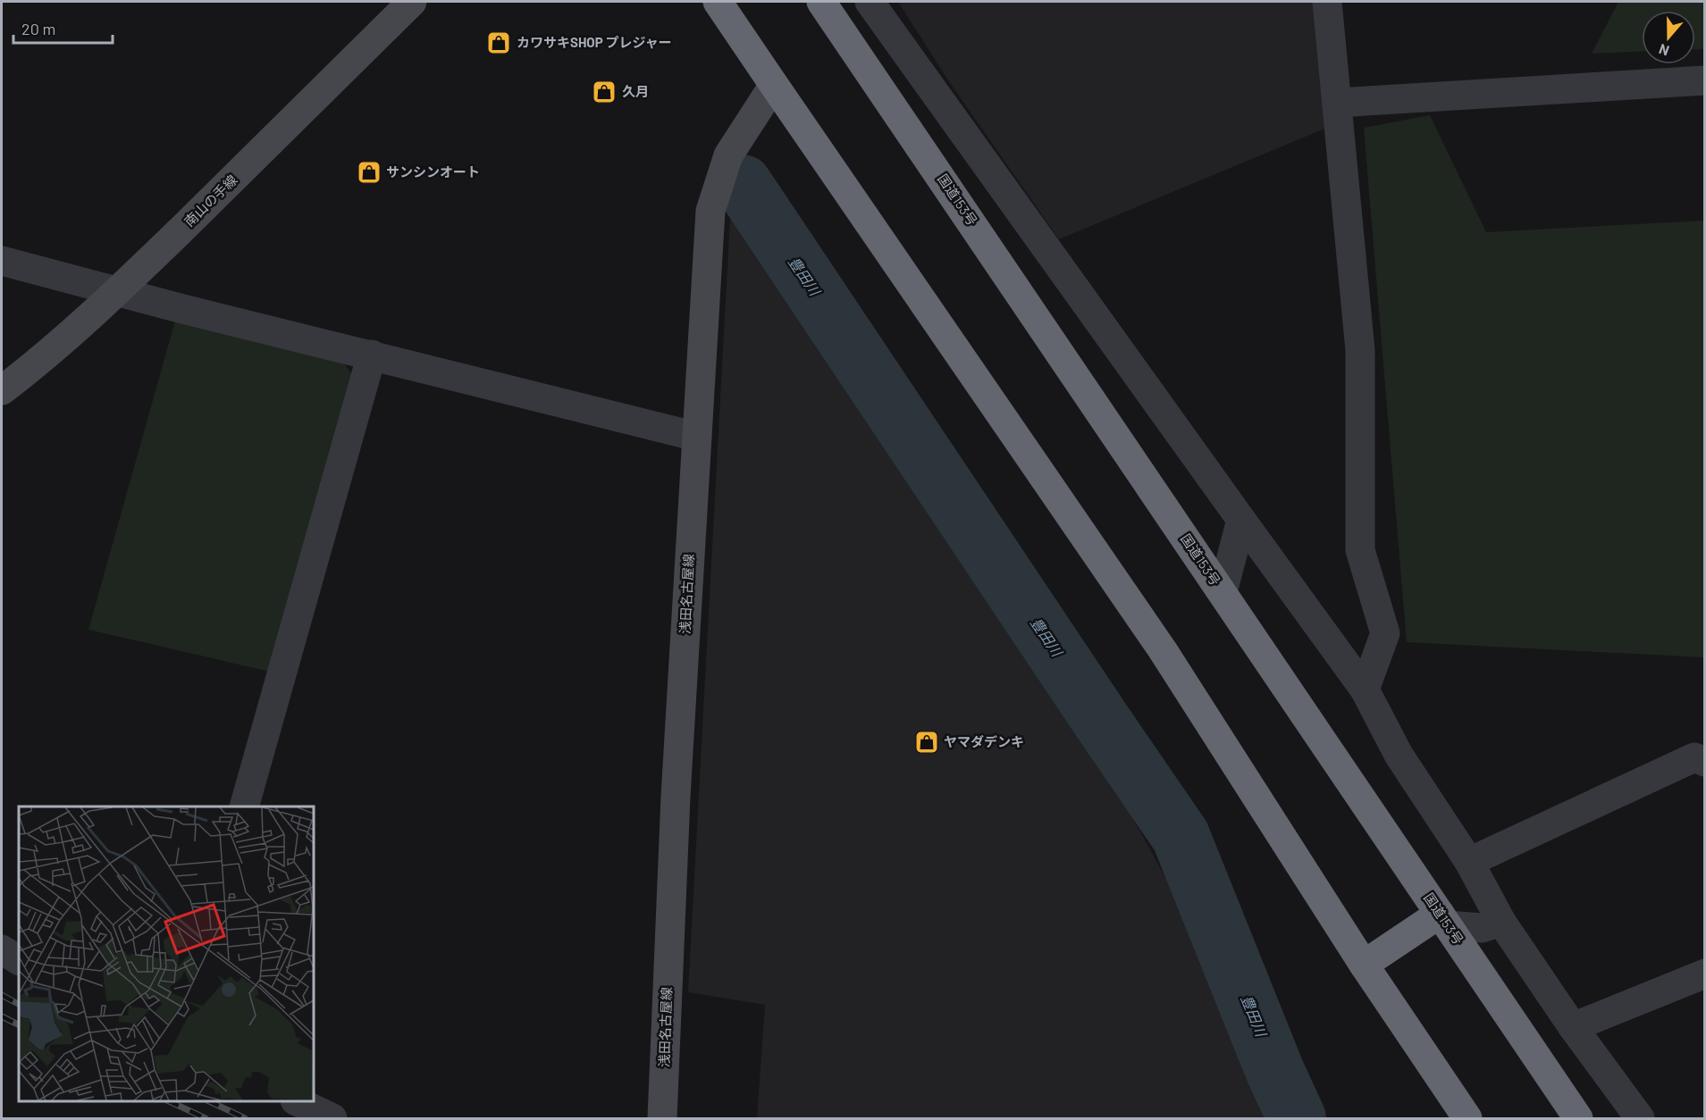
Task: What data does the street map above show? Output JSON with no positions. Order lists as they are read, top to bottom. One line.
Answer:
{"streets":{"highway":["国道153号"],"main road":["南山の手線","浅田名古屋線"]},"water":["豊田川"],"places":{"shop":["カワサキSHOP プレジャー","久月","サンシンオート","ヤマダデンキ"]},"scale_bar":"20 m","north":"bottom"}
